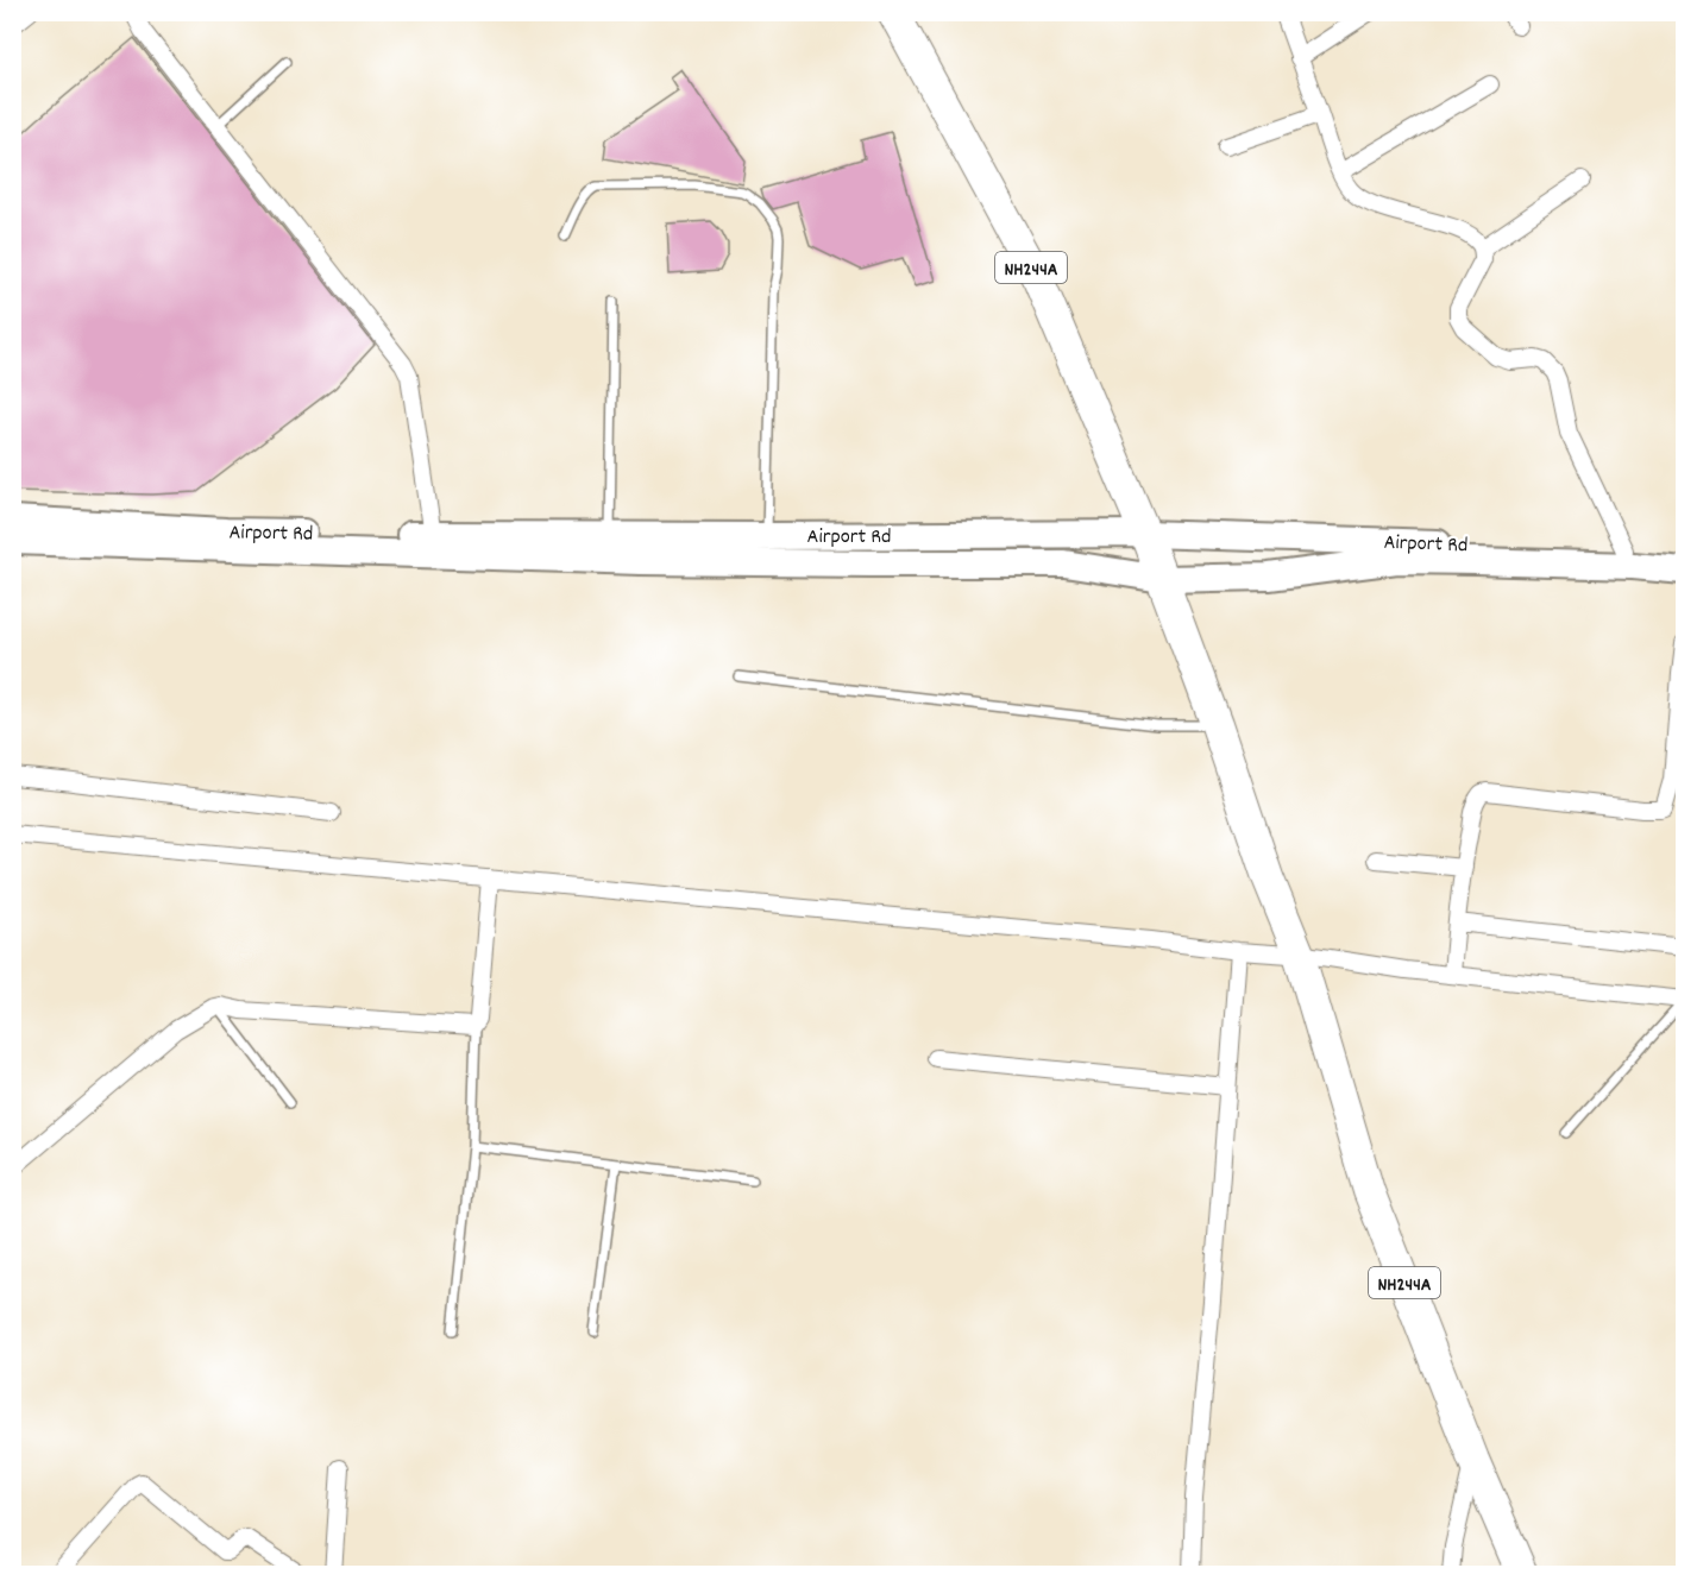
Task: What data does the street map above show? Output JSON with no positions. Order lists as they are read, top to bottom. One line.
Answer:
{"streets":{"highway":["NH244A"],"main road":["Airport Rd"]},"crossings":[["NH244A","Airport Rd"]]}
